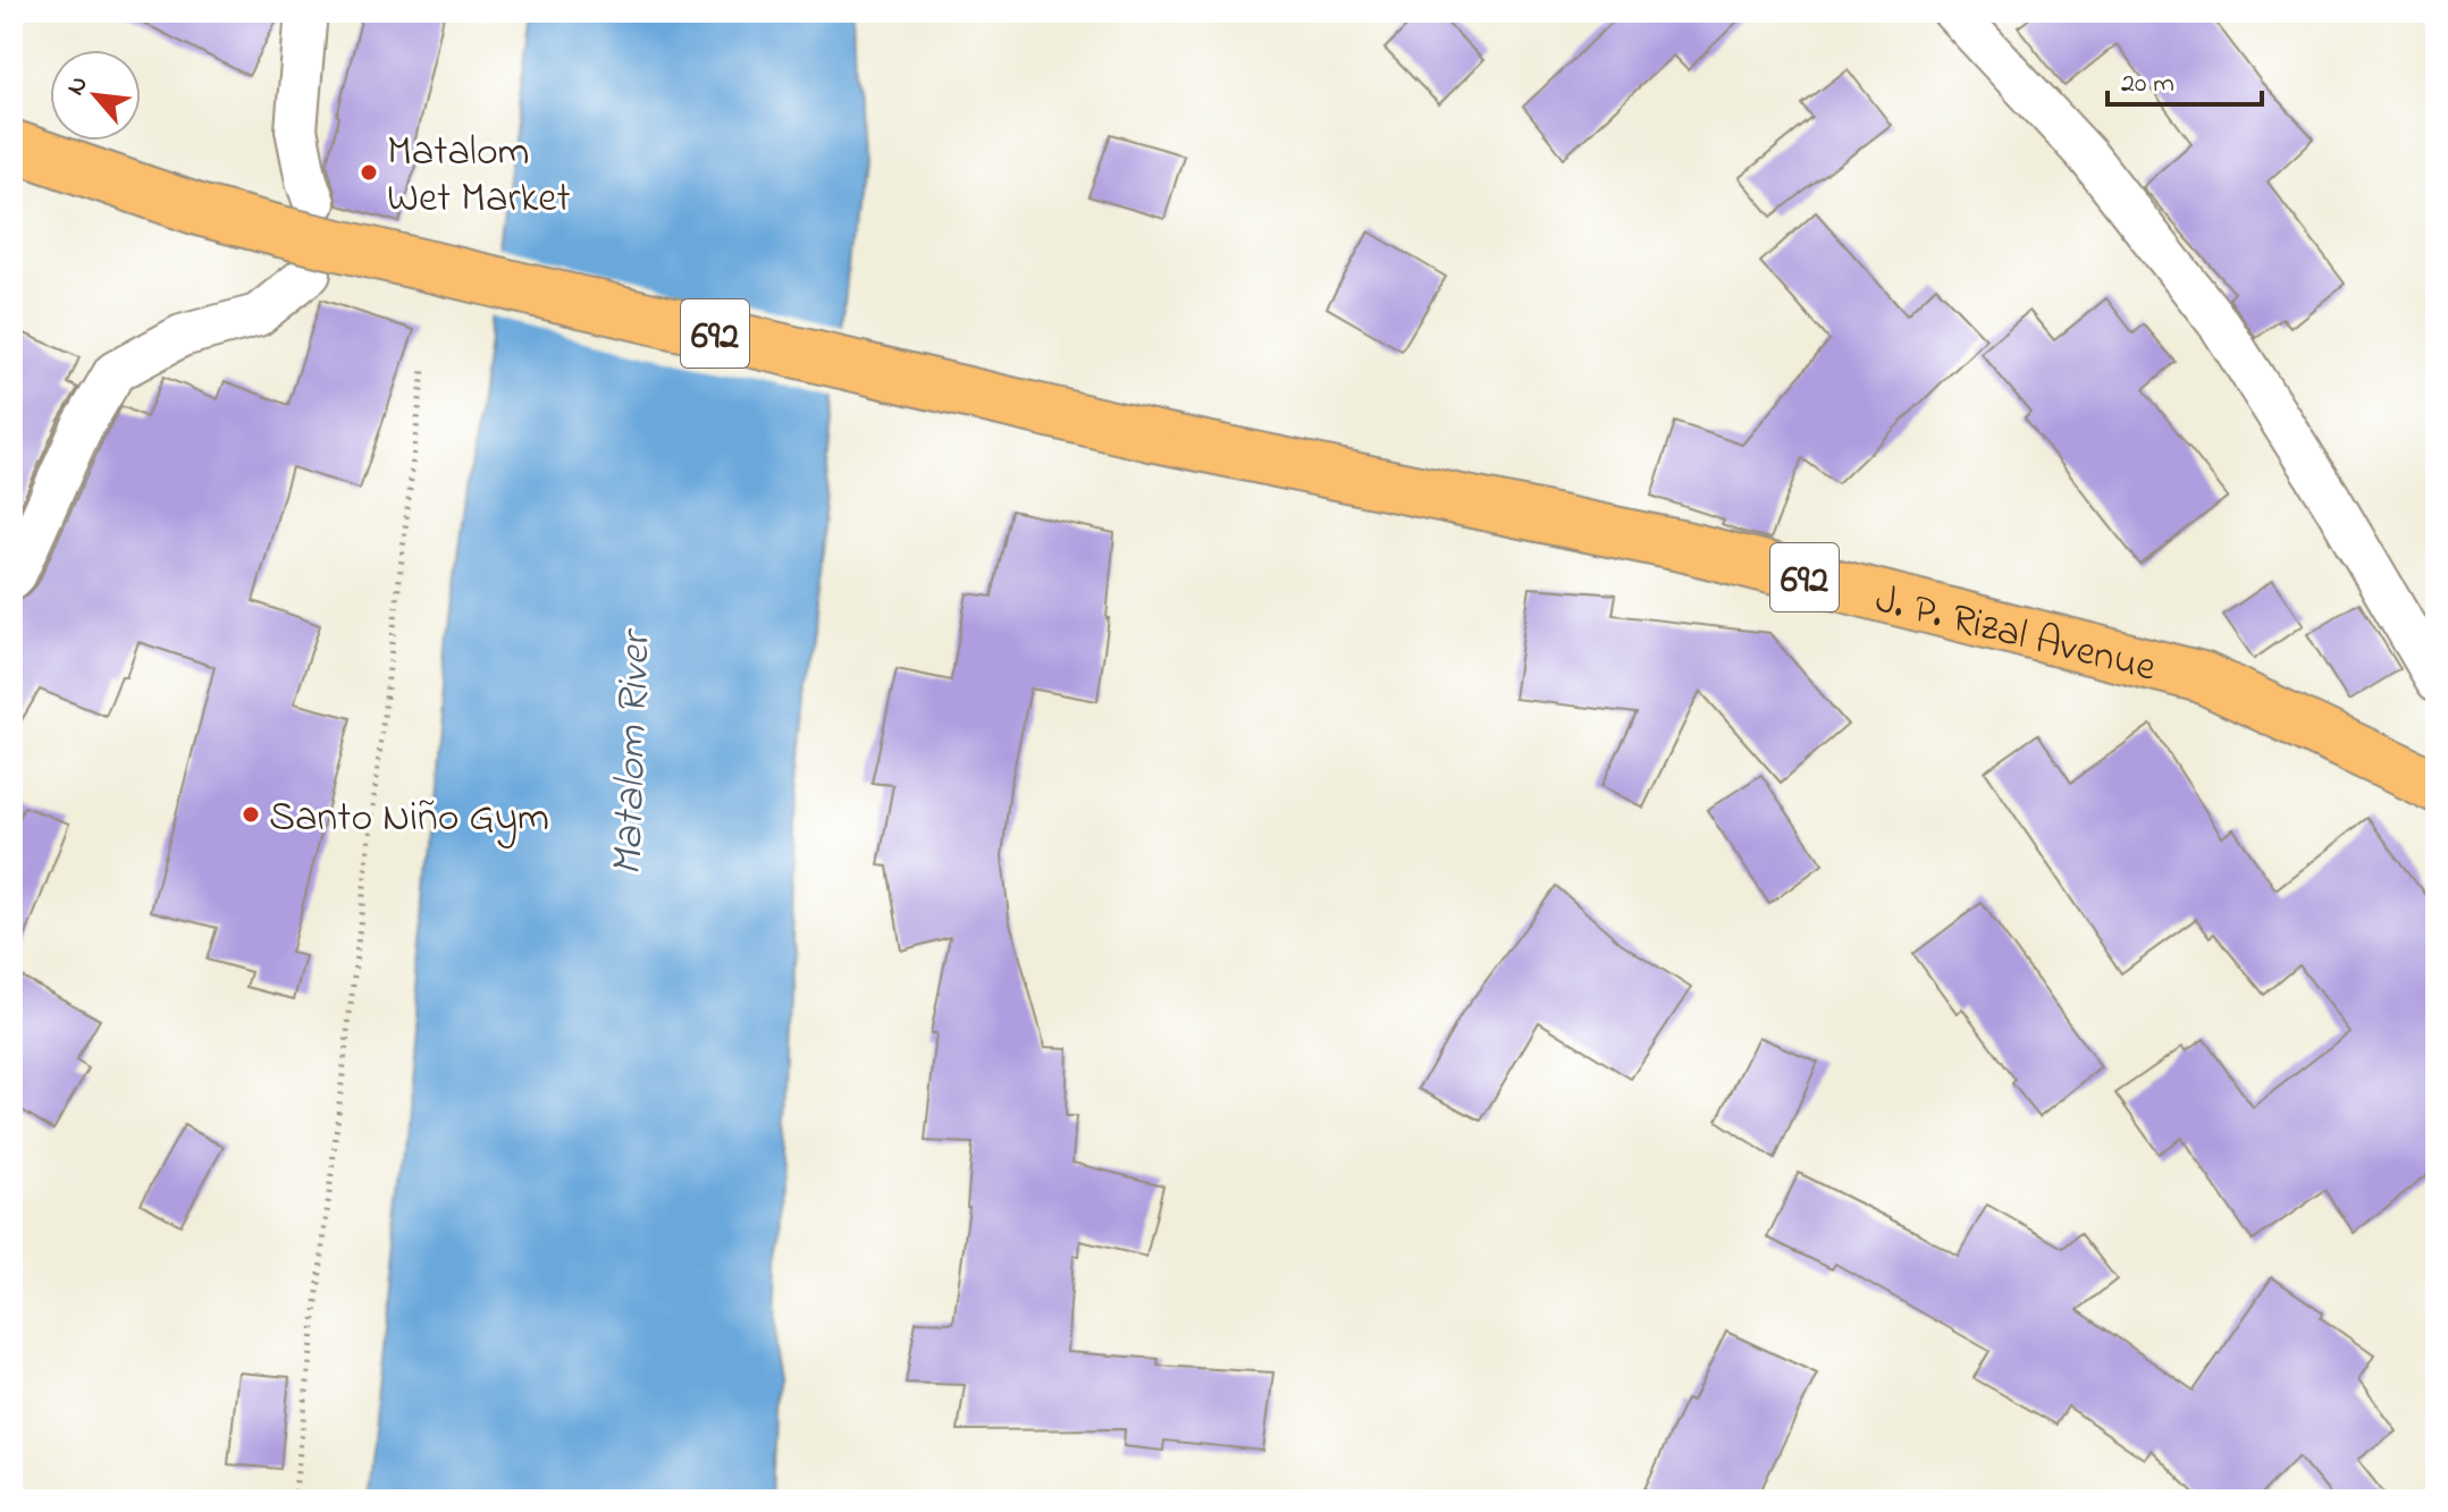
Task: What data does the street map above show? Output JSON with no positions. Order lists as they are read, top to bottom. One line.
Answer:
{"streets":{"main road":["692","J. P. Rizal Avenue"]},"crossings":[["692","J. P. Rizal Avenue"]],"water":["Matalom River"],"places":["Matalom Wet Market","Santo Niño Gym"],"scale_bar":"20 m","north":"top left"}
